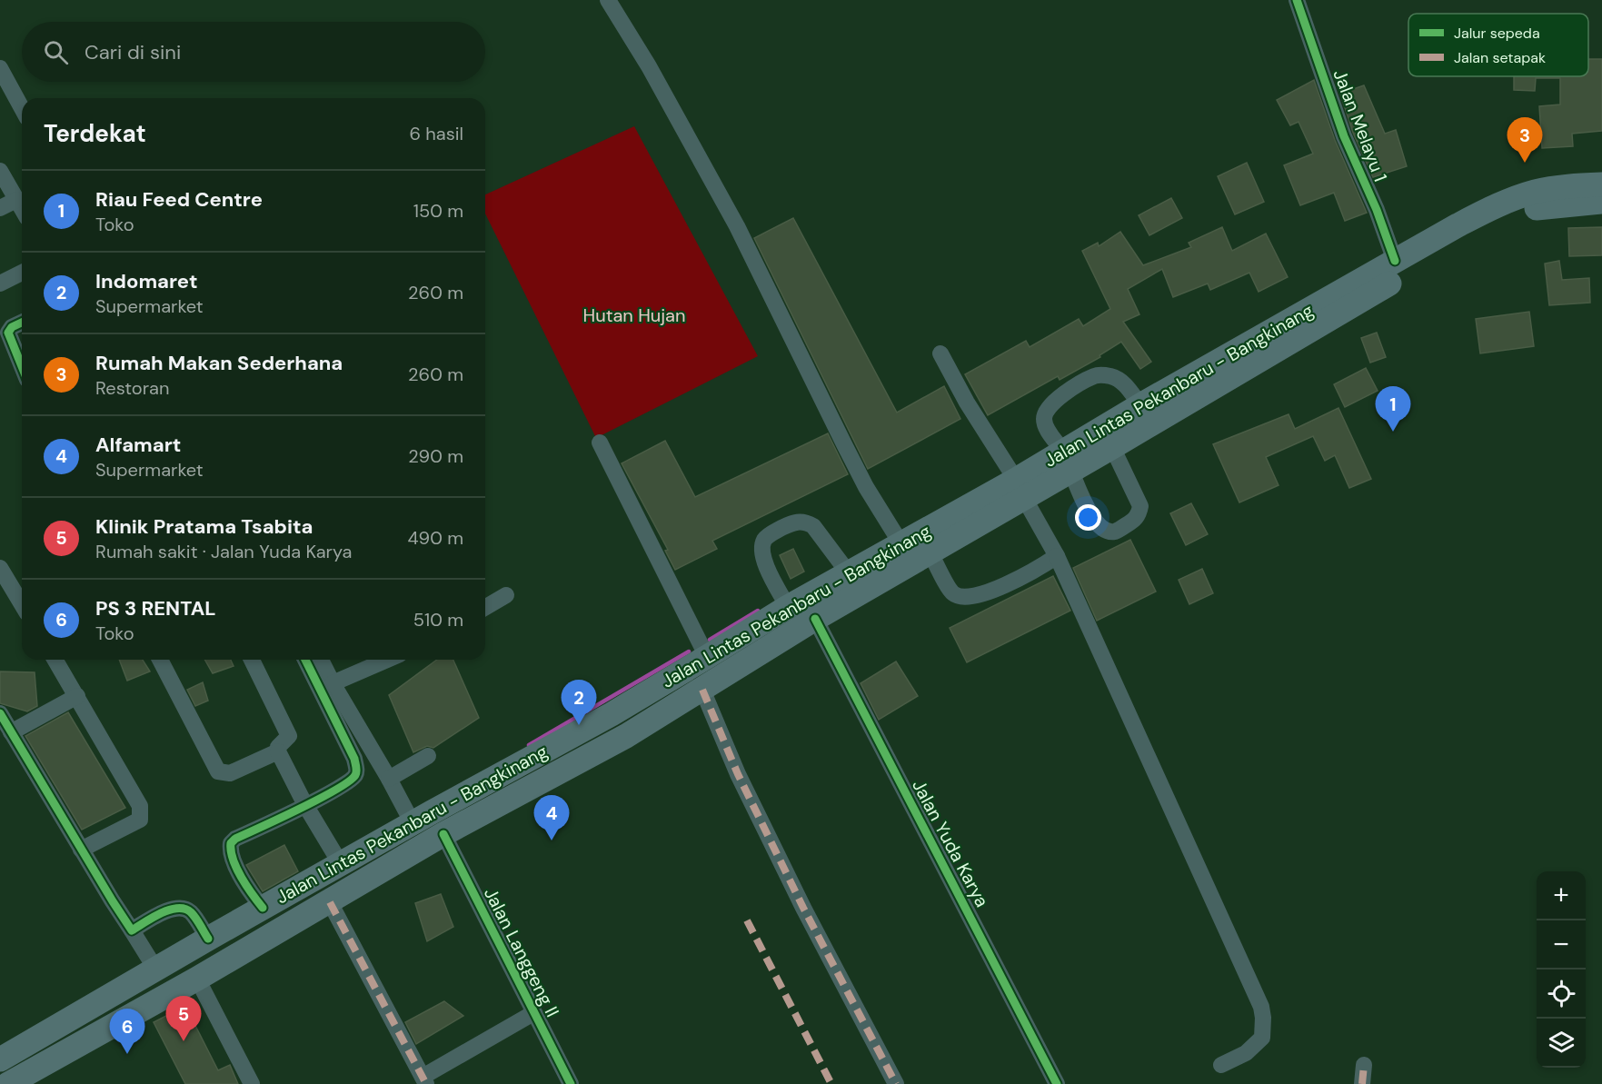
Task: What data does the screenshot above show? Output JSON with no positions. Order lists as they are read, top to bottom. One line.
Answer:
{"streets":{"highway":["Jalan Lintas Pekanbaru - Bangkinang"],"street":["Jalan Melayu 1","Jalan Yuda Karya","Jalan Langgeng II"]},"crossings":[["Jalan Melayu 1","Jalan Lintas Pekanbaru - Bangkinang"],["Jalan Lintas Pekanbaru - Bangkinang","Jalan Yuda Karya"],["Jalan Lintas Pekanbaru - Bangkinang","Jalan Langgeng II"]],"parks":["Hutan Hujan"],"legend":["Jalur sepeda","Jalan setapak"],"page":{"search":"Cari di sini","heading":["Terdekat","6 hasil"],"pins":["3","1","2","4","5","6"],"list":[{"mark":"1","name":"Riau Feed Centre","note":"Toko","value":"150 m"},{"mark":"2","name":"Indomaret","note":"Supermarket","value":"260 m"},{"mark":"3","name":"Rumah Makan Sederhana","note":"Restoran","value":"260 m"},{"mark":"4","name":"Alfamart","note":"Supermarket","value":"290 m"},{"mark":"5","name":"Klinik Pratama Tsabita","note":"Rumah sakit · Jalan Yuda Karya","value":"490 m"},{"mark":"6","name":"PS 3 RENTAL","note":"Toko","value":"510 m"}],"map_buttons":["+","−"]}}
